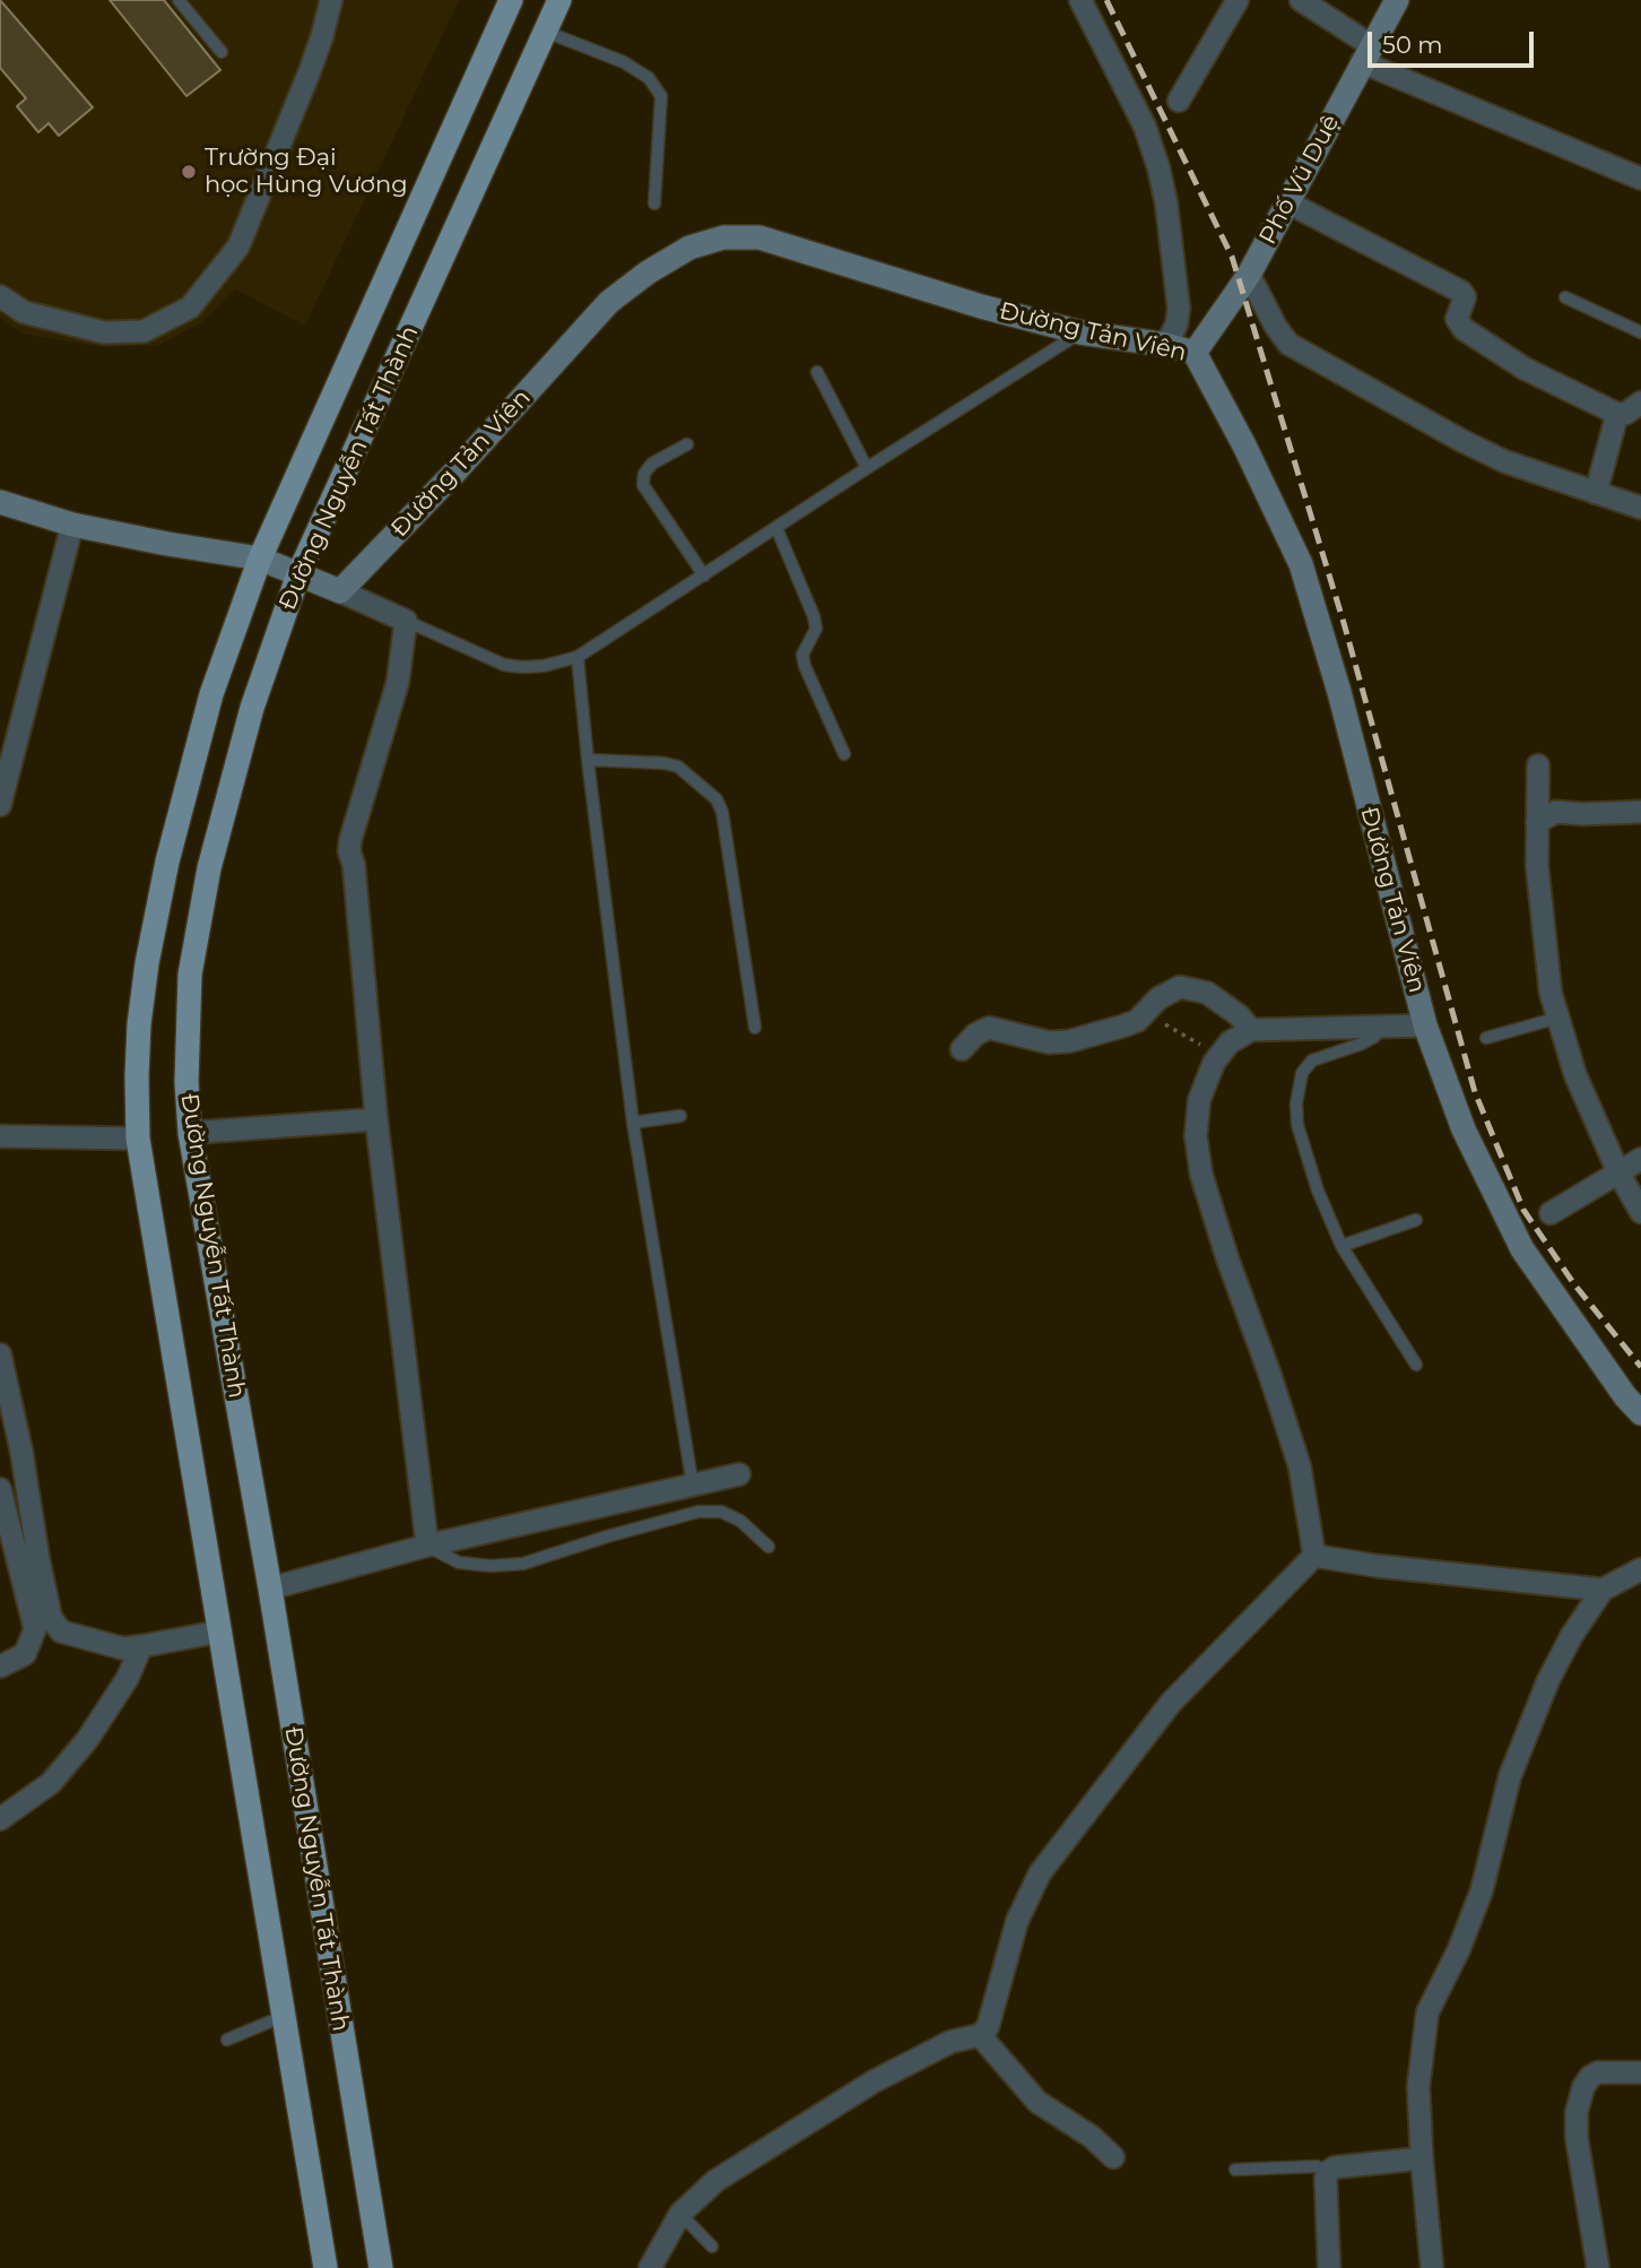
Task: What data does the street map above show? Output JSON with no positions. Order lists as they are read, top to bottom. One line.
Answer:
{"streets":{"main road":["Đường Nguyễn Tất Thành"],"street":["Phố Vũ Duệ","Đường Tản Viên"]},"crossings":[["Phố Vũ Duệ","Đường Tản Viên"]],"places":["Trường Đại học Hùng Vương"],"scale_bar":"50 m"}
